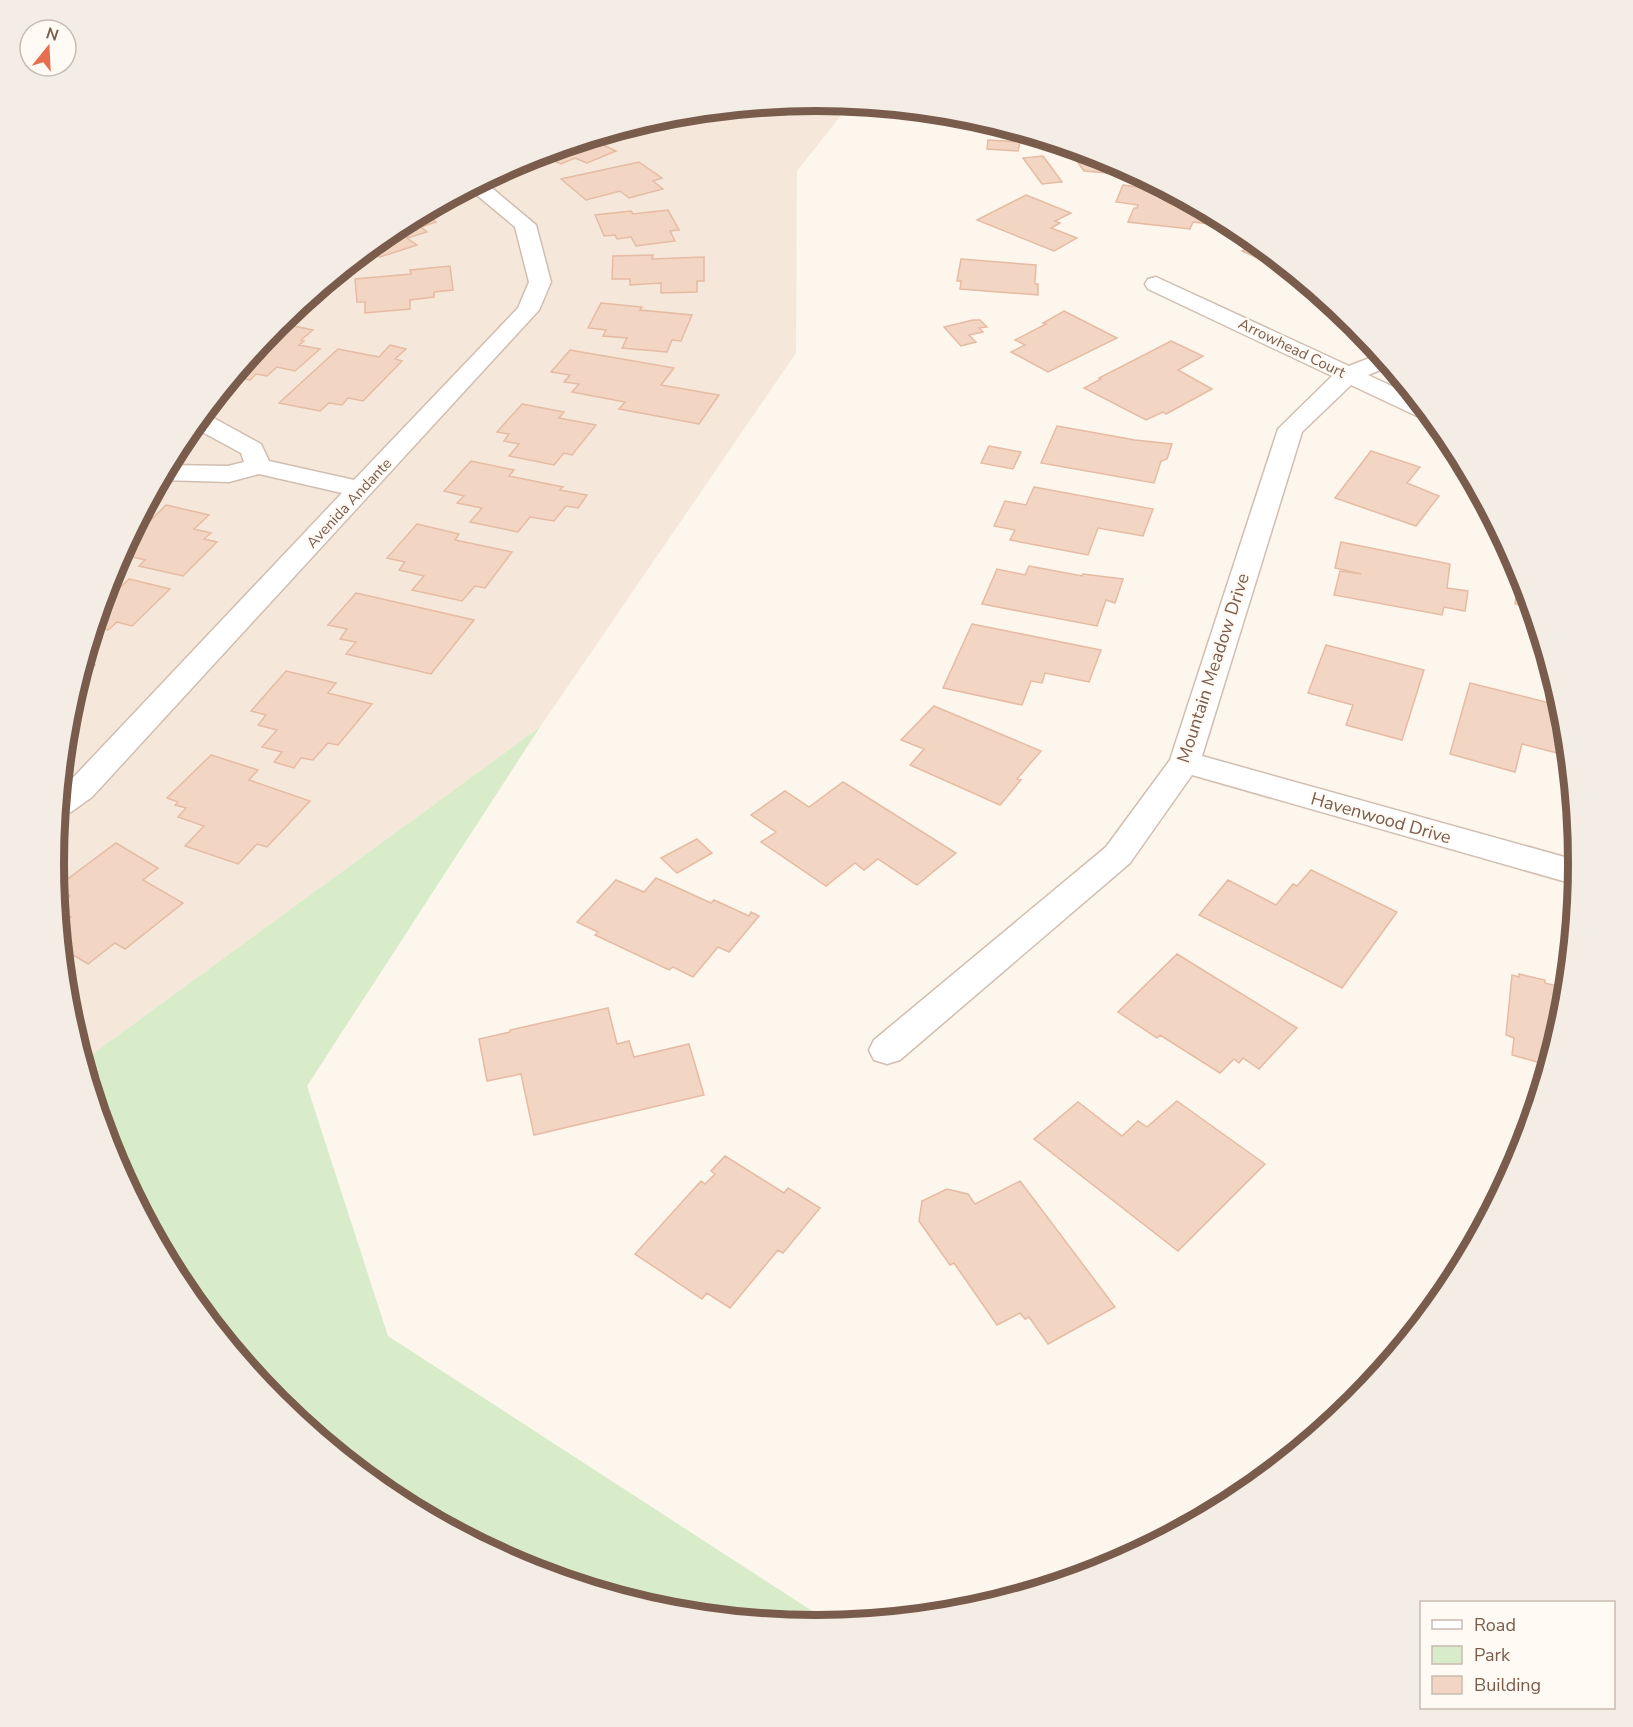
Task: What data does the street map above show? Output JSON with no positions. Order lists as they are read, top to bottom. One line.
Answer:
{"streets":{"street":["Arrowhead Court","Avenida Andante","Mountain Meadow Drive","Havenwood Drive"]},"crossings":[["Arrowhead Court","Mountain Meadow Drive"],["Mountain Meadow Drive","Havenwood Drive"]],"legend":["Road","Park","Building"],"north":"top"}
